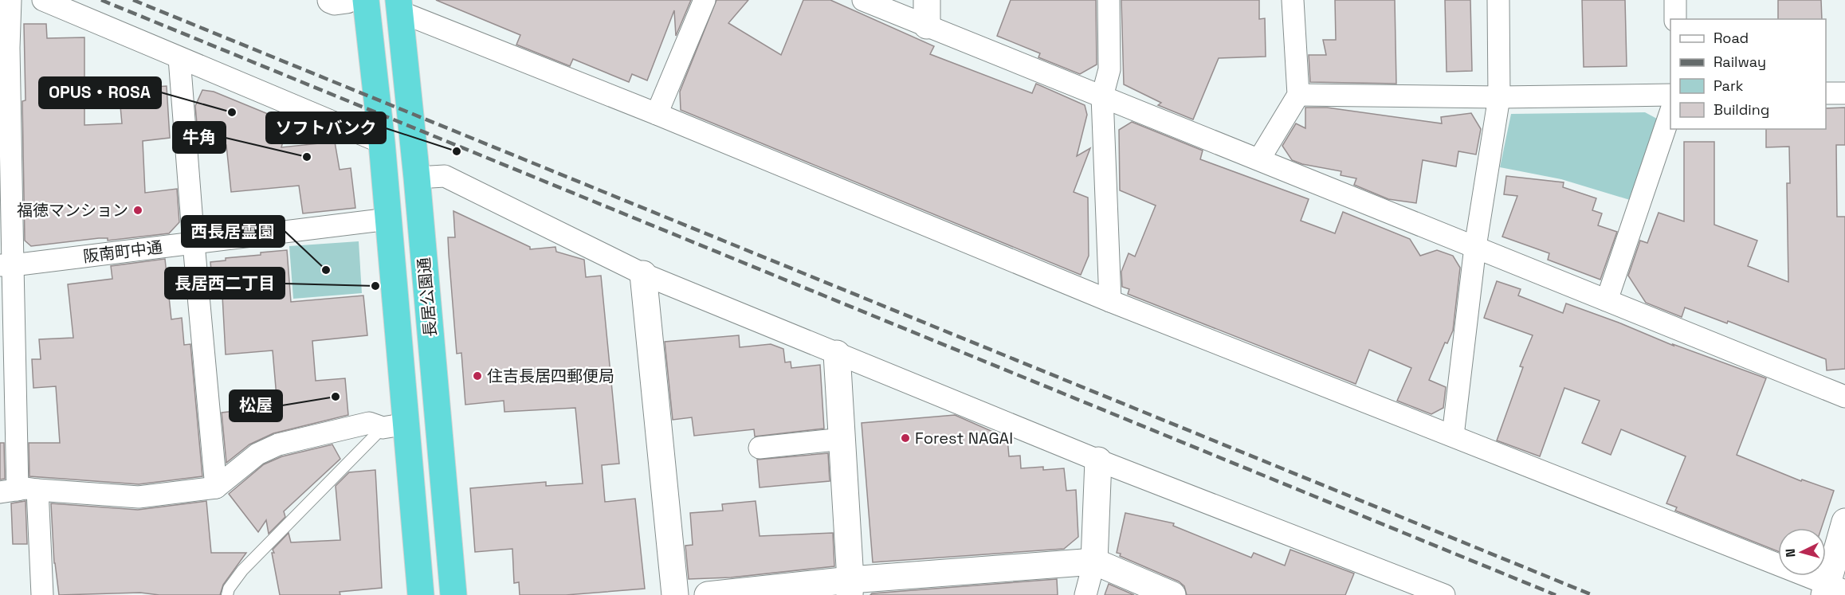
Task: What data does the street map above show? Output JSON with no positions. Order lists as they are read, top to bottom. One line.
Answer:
{"streets":{"highway":["長居公園通"],"street":["阪南町中通"]},"crossings":[["阪南町中通","長居公園通"]],"places":["OPUS・ROSA","ソフトバンク","牛角","福徳マンション","西長居霊園","長居西二丁目","住吉長居四郵便局","松屋","Forest NAGAI"],"legend":["Road","Railway","Park","Building"],"north":"left"}
